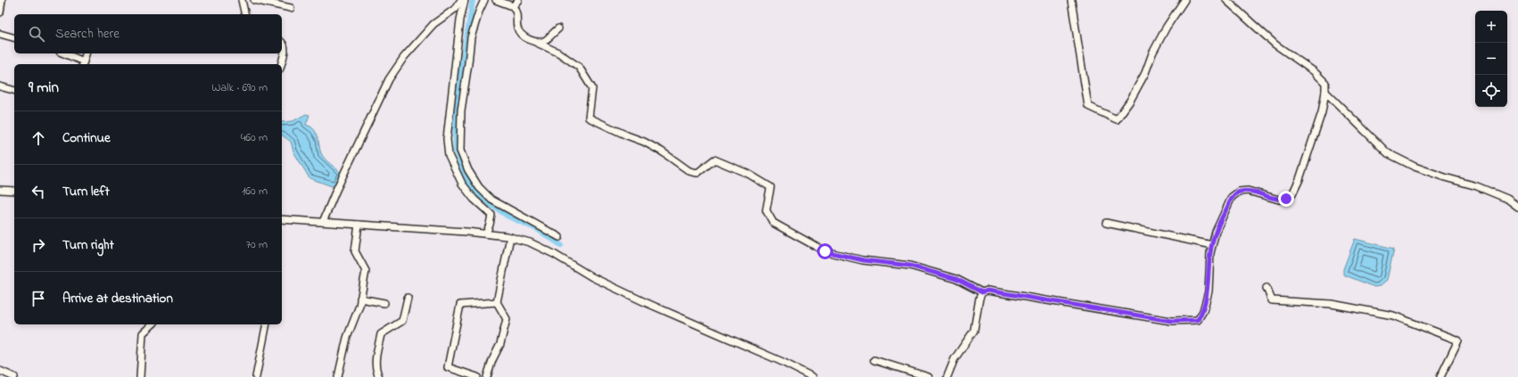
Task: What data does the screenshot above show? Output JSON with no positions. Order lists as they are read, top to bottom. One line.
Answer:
{"page":{"map_buttons":["+","−"],"search":"Search here","heading":["9 min","Walk · 690 m"],"list":[["Continue","460 m"],["Turn left","160 m"],["Turn right","70 m"],"Arrive at destination"]}}
